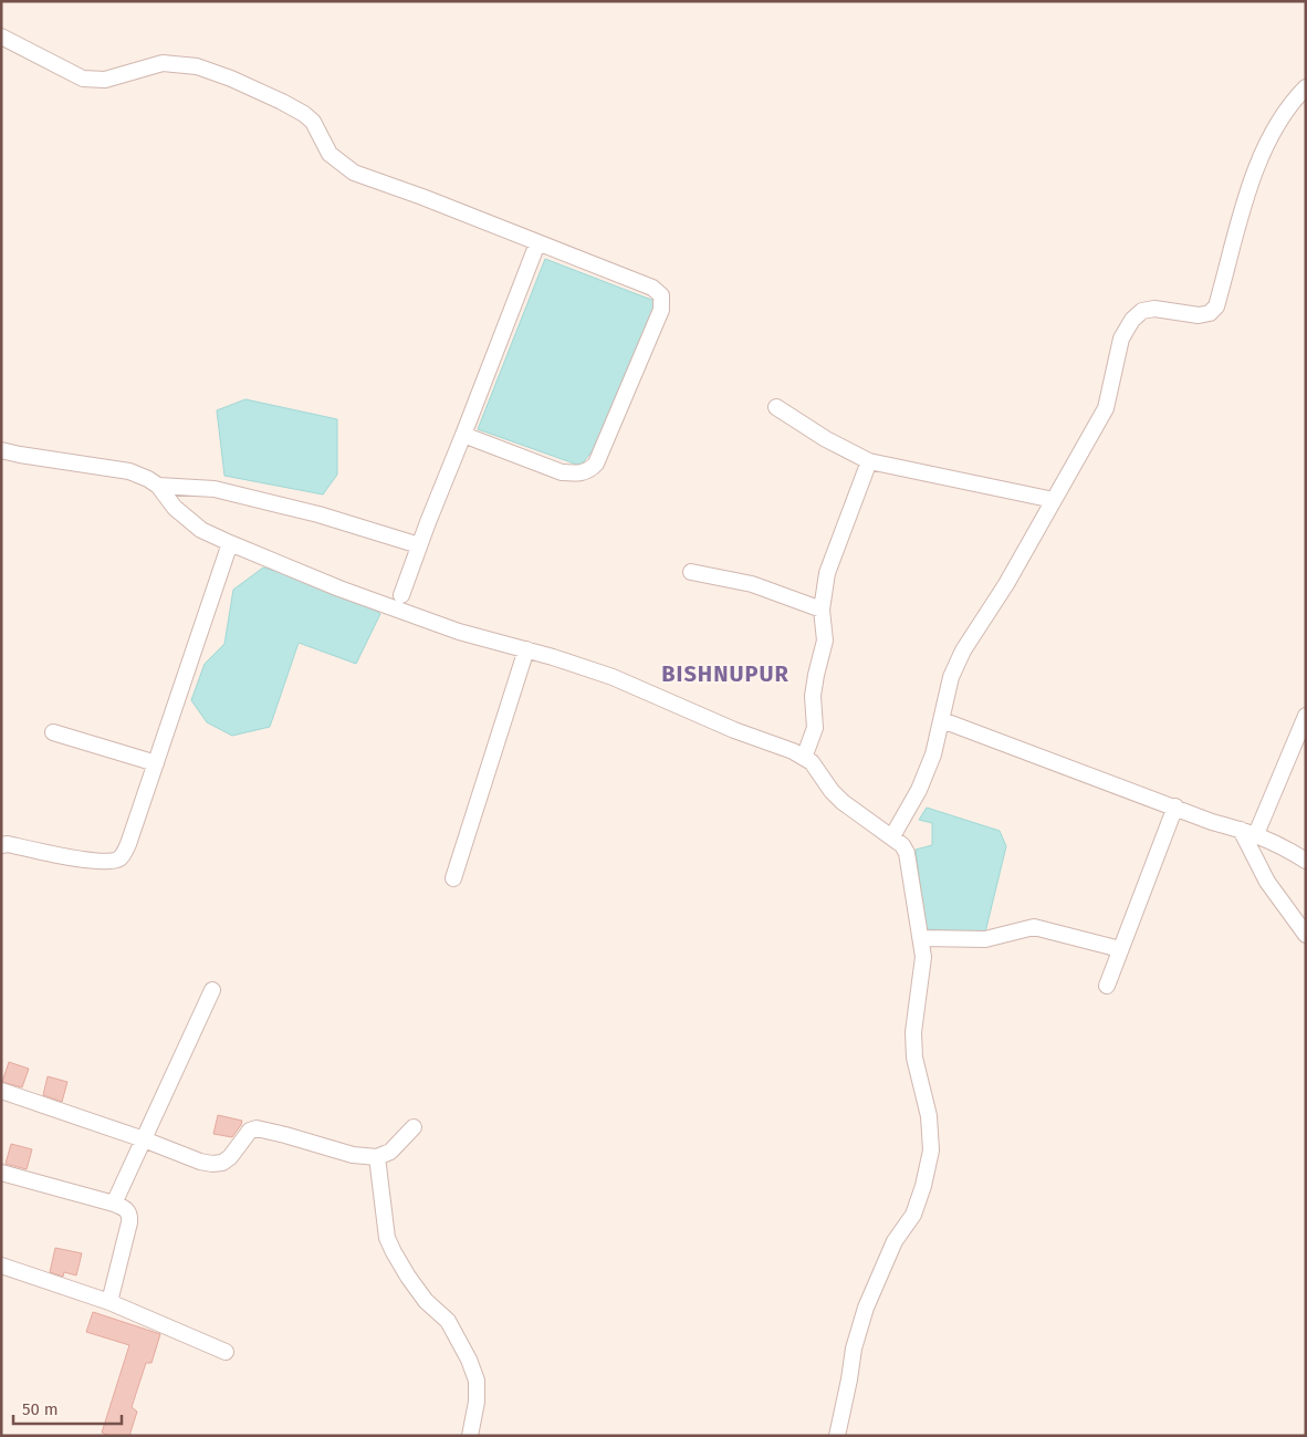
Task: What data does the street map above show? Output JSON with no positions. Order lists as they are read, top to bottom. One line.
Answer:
{"districts":["BISHNUPUR"],"scale_bar":"50 m"}
